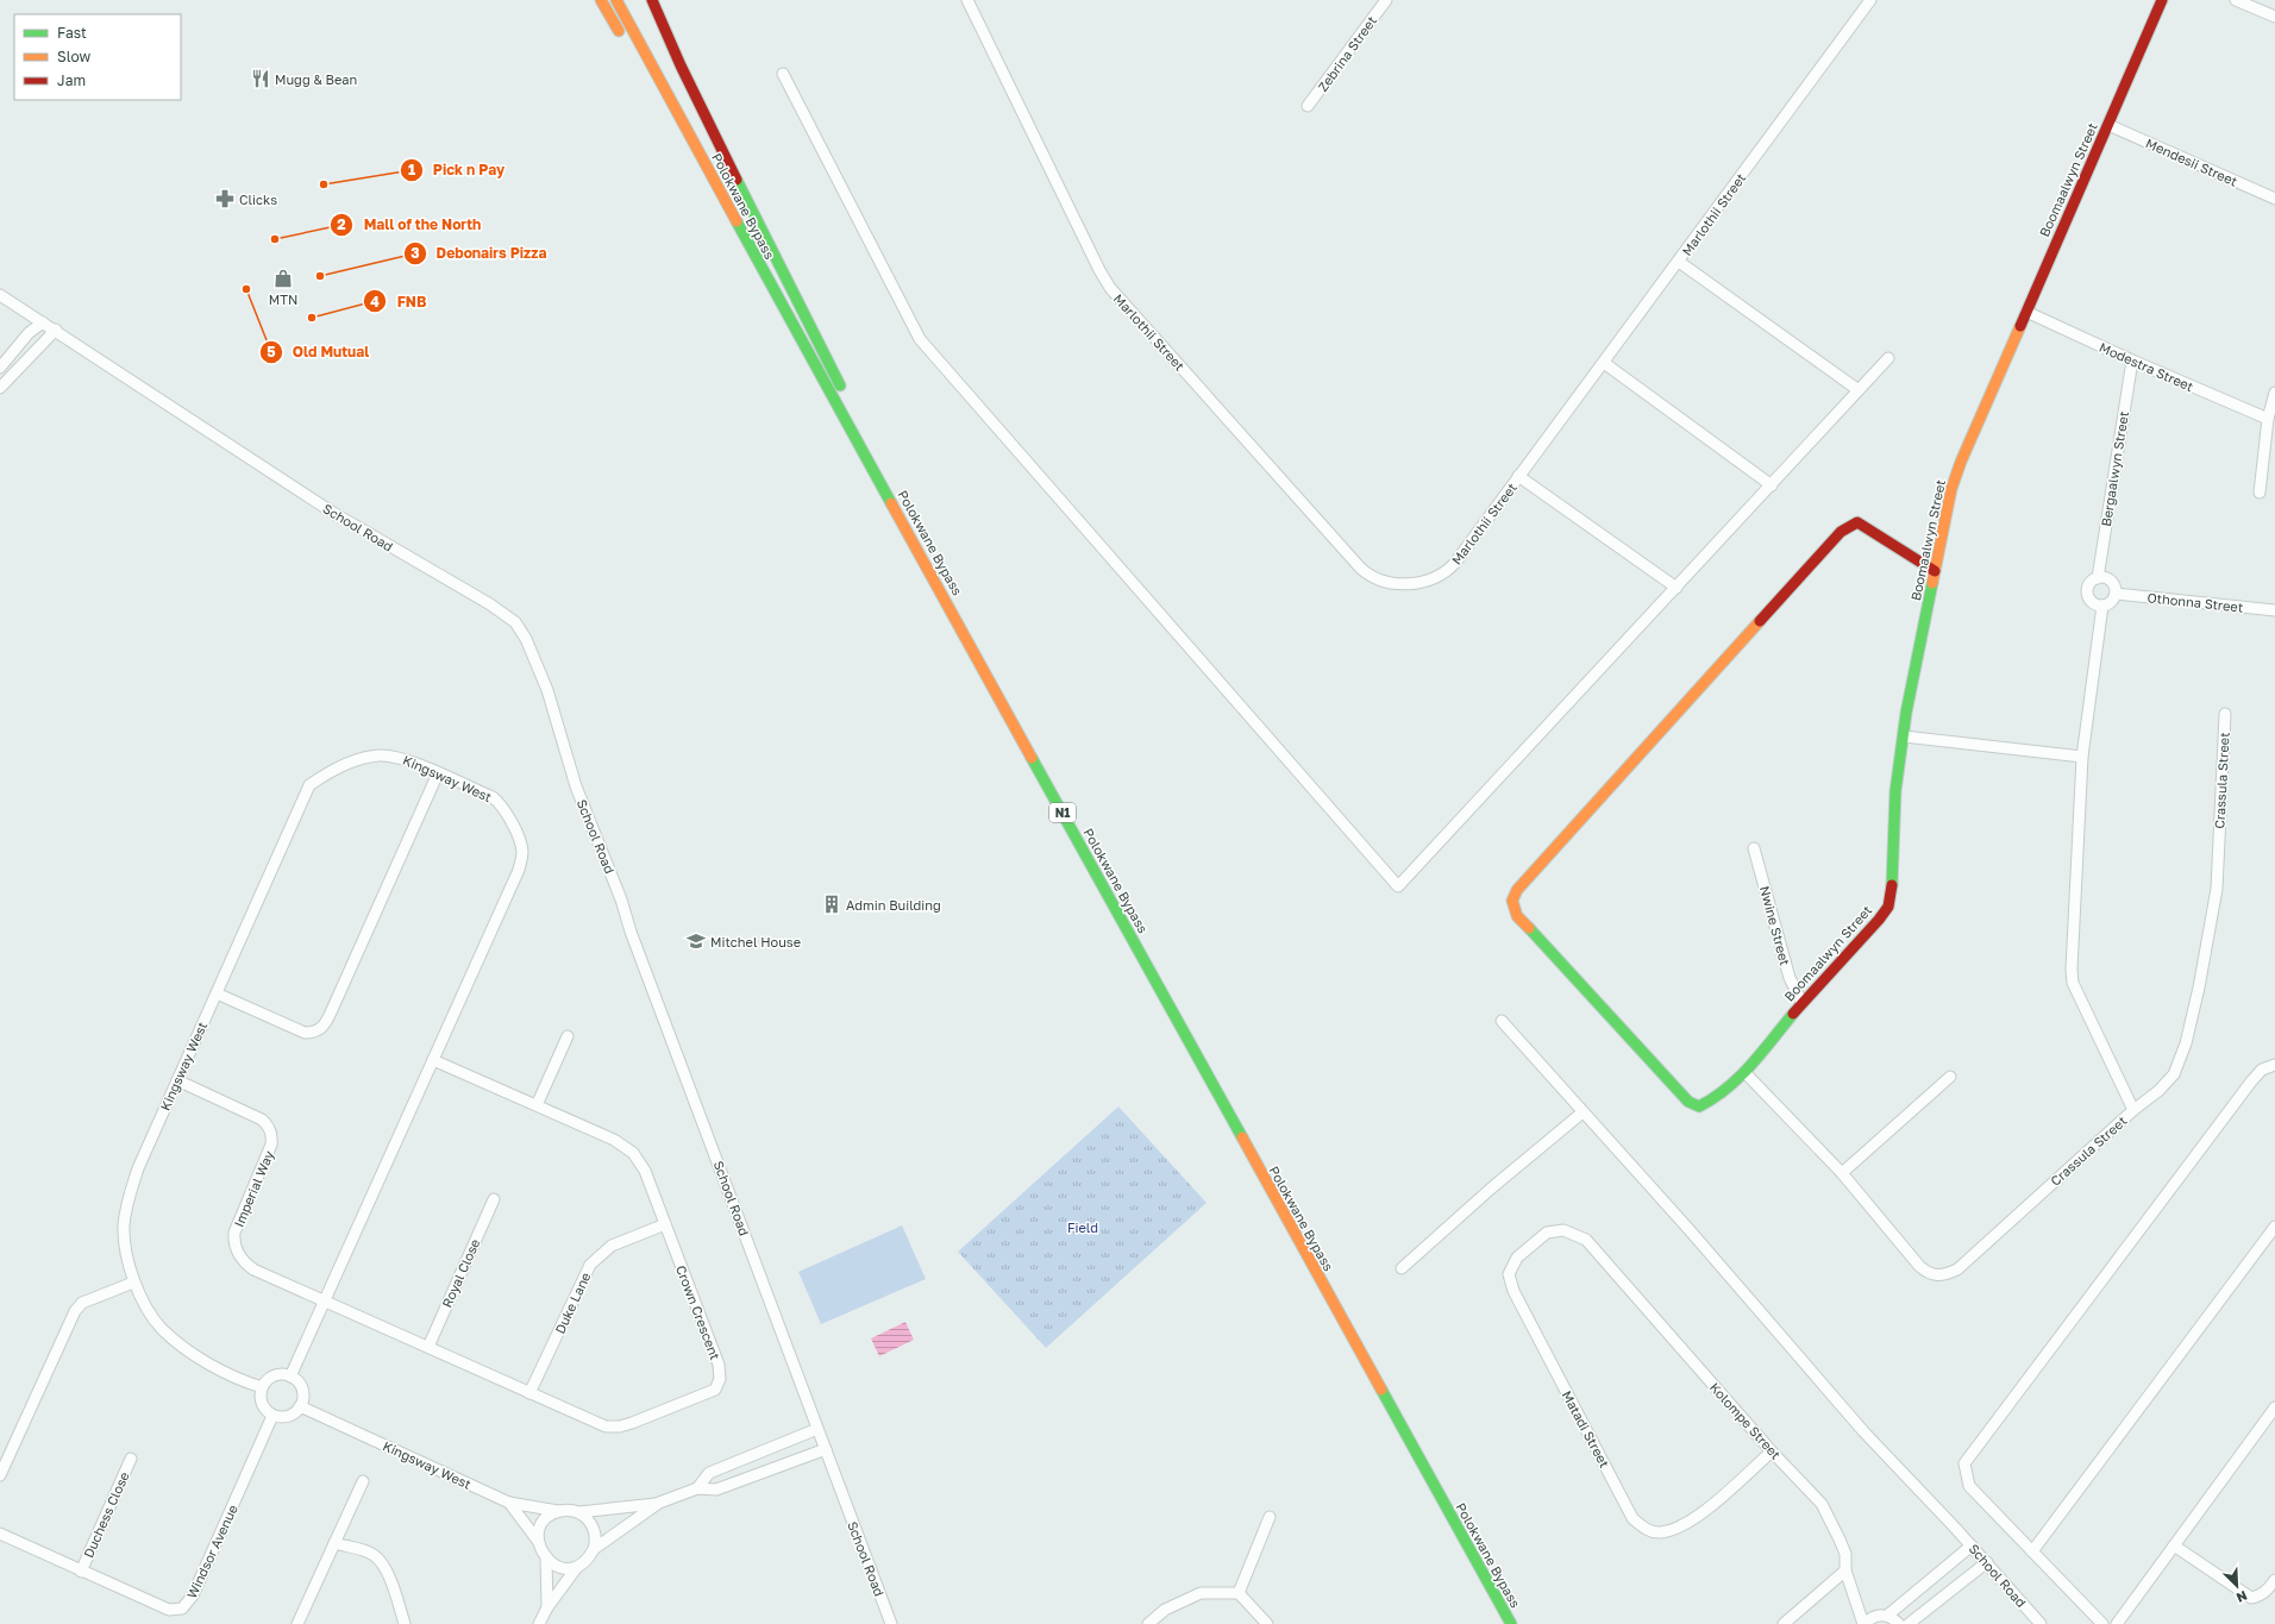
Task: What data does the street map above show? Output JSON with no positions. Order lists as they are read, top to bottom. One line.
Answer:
{"streets":{"main road":["Boomaalwyn Street","Polokwane Bypass","N1"],"street":["Zebrina Street","Mendesii Street","Marlothii Street","Modestra Street","Bergaalwyn Street","School Road","Othonna Street","Kingsway West","Crassula Street","Nwine Street","Imperial Way","Royal Close","Duke Lane","Crown Crescent","Kolompe Street","Matadi Street","Duchess Close","Windsor Avenue"]},"crossings":[["Mendesii Street","Boomaalwyn Street"],["Boomaalwyn Street","Modestra Street"],["Boomaalwyn Street","Crassula Street"],["Boomaalwyn Street","Nwine Street"],["Modestra Street","Bergaalwyn Street"],["Bergaalwyn Street","Othonna Street"],["Kingsway West","Imperial Way"],["Kingsway West","Crown Crescent"],["Kingsway West","Windsor Avenue"],["Imperial Way","Crown Crescent"],["Royal Close","Crown Crescent"],["Duke Lane","Crown Crescent"],["Kolompe Street","Matadi Street"],["Duchess Close","Windsor Avenue"]],"parks":["Field"],"places":{"restaurant":["Mugg & Bean"],"other":["Pick n Pay","Mall of the North","Debonairs Pizza","Old Mutual","FNB"],"pharmacy":["Clicks"],"shop":["MTN"],"building":["Admin Building"],"school or university":["Mitchel House"]},"legend":["Fast","Slow","Jam"],"north":"bottom right"}
